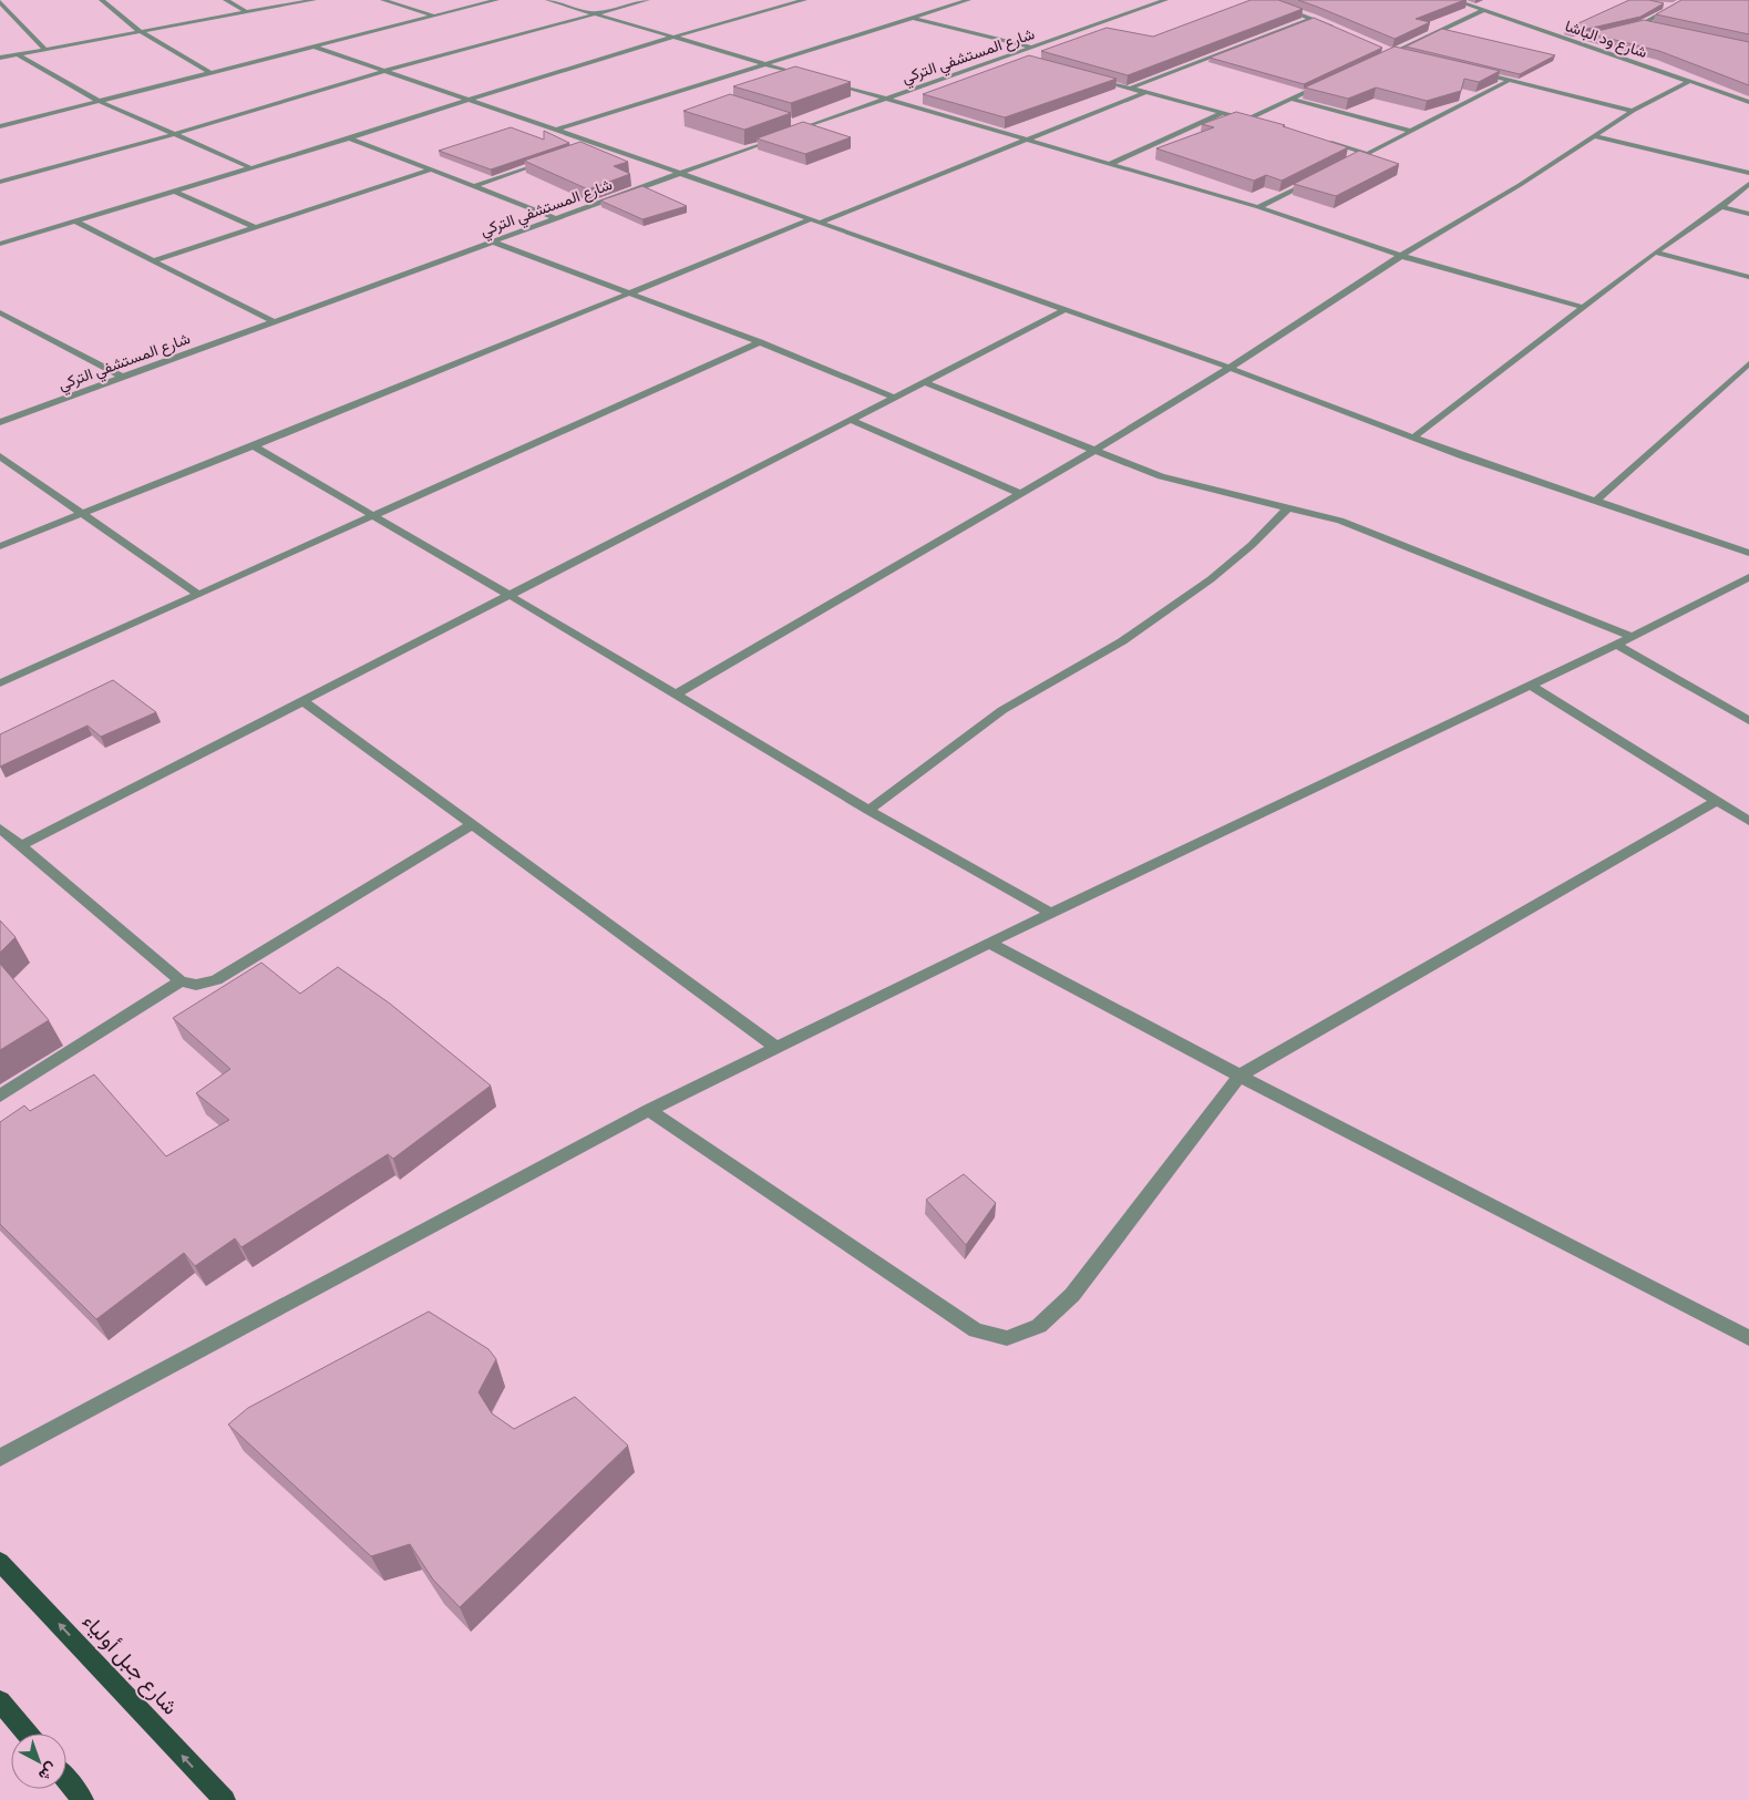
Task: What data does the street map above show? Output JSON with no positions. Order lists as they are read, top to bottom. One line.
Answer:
{"streets":{"main road":["شارع جبل أولياء"],"street":["شارع ود الباشا","شارع المستشفي التركي"]},"one_way":["شارع جبل أولياء"],"north":"bottom right"}
